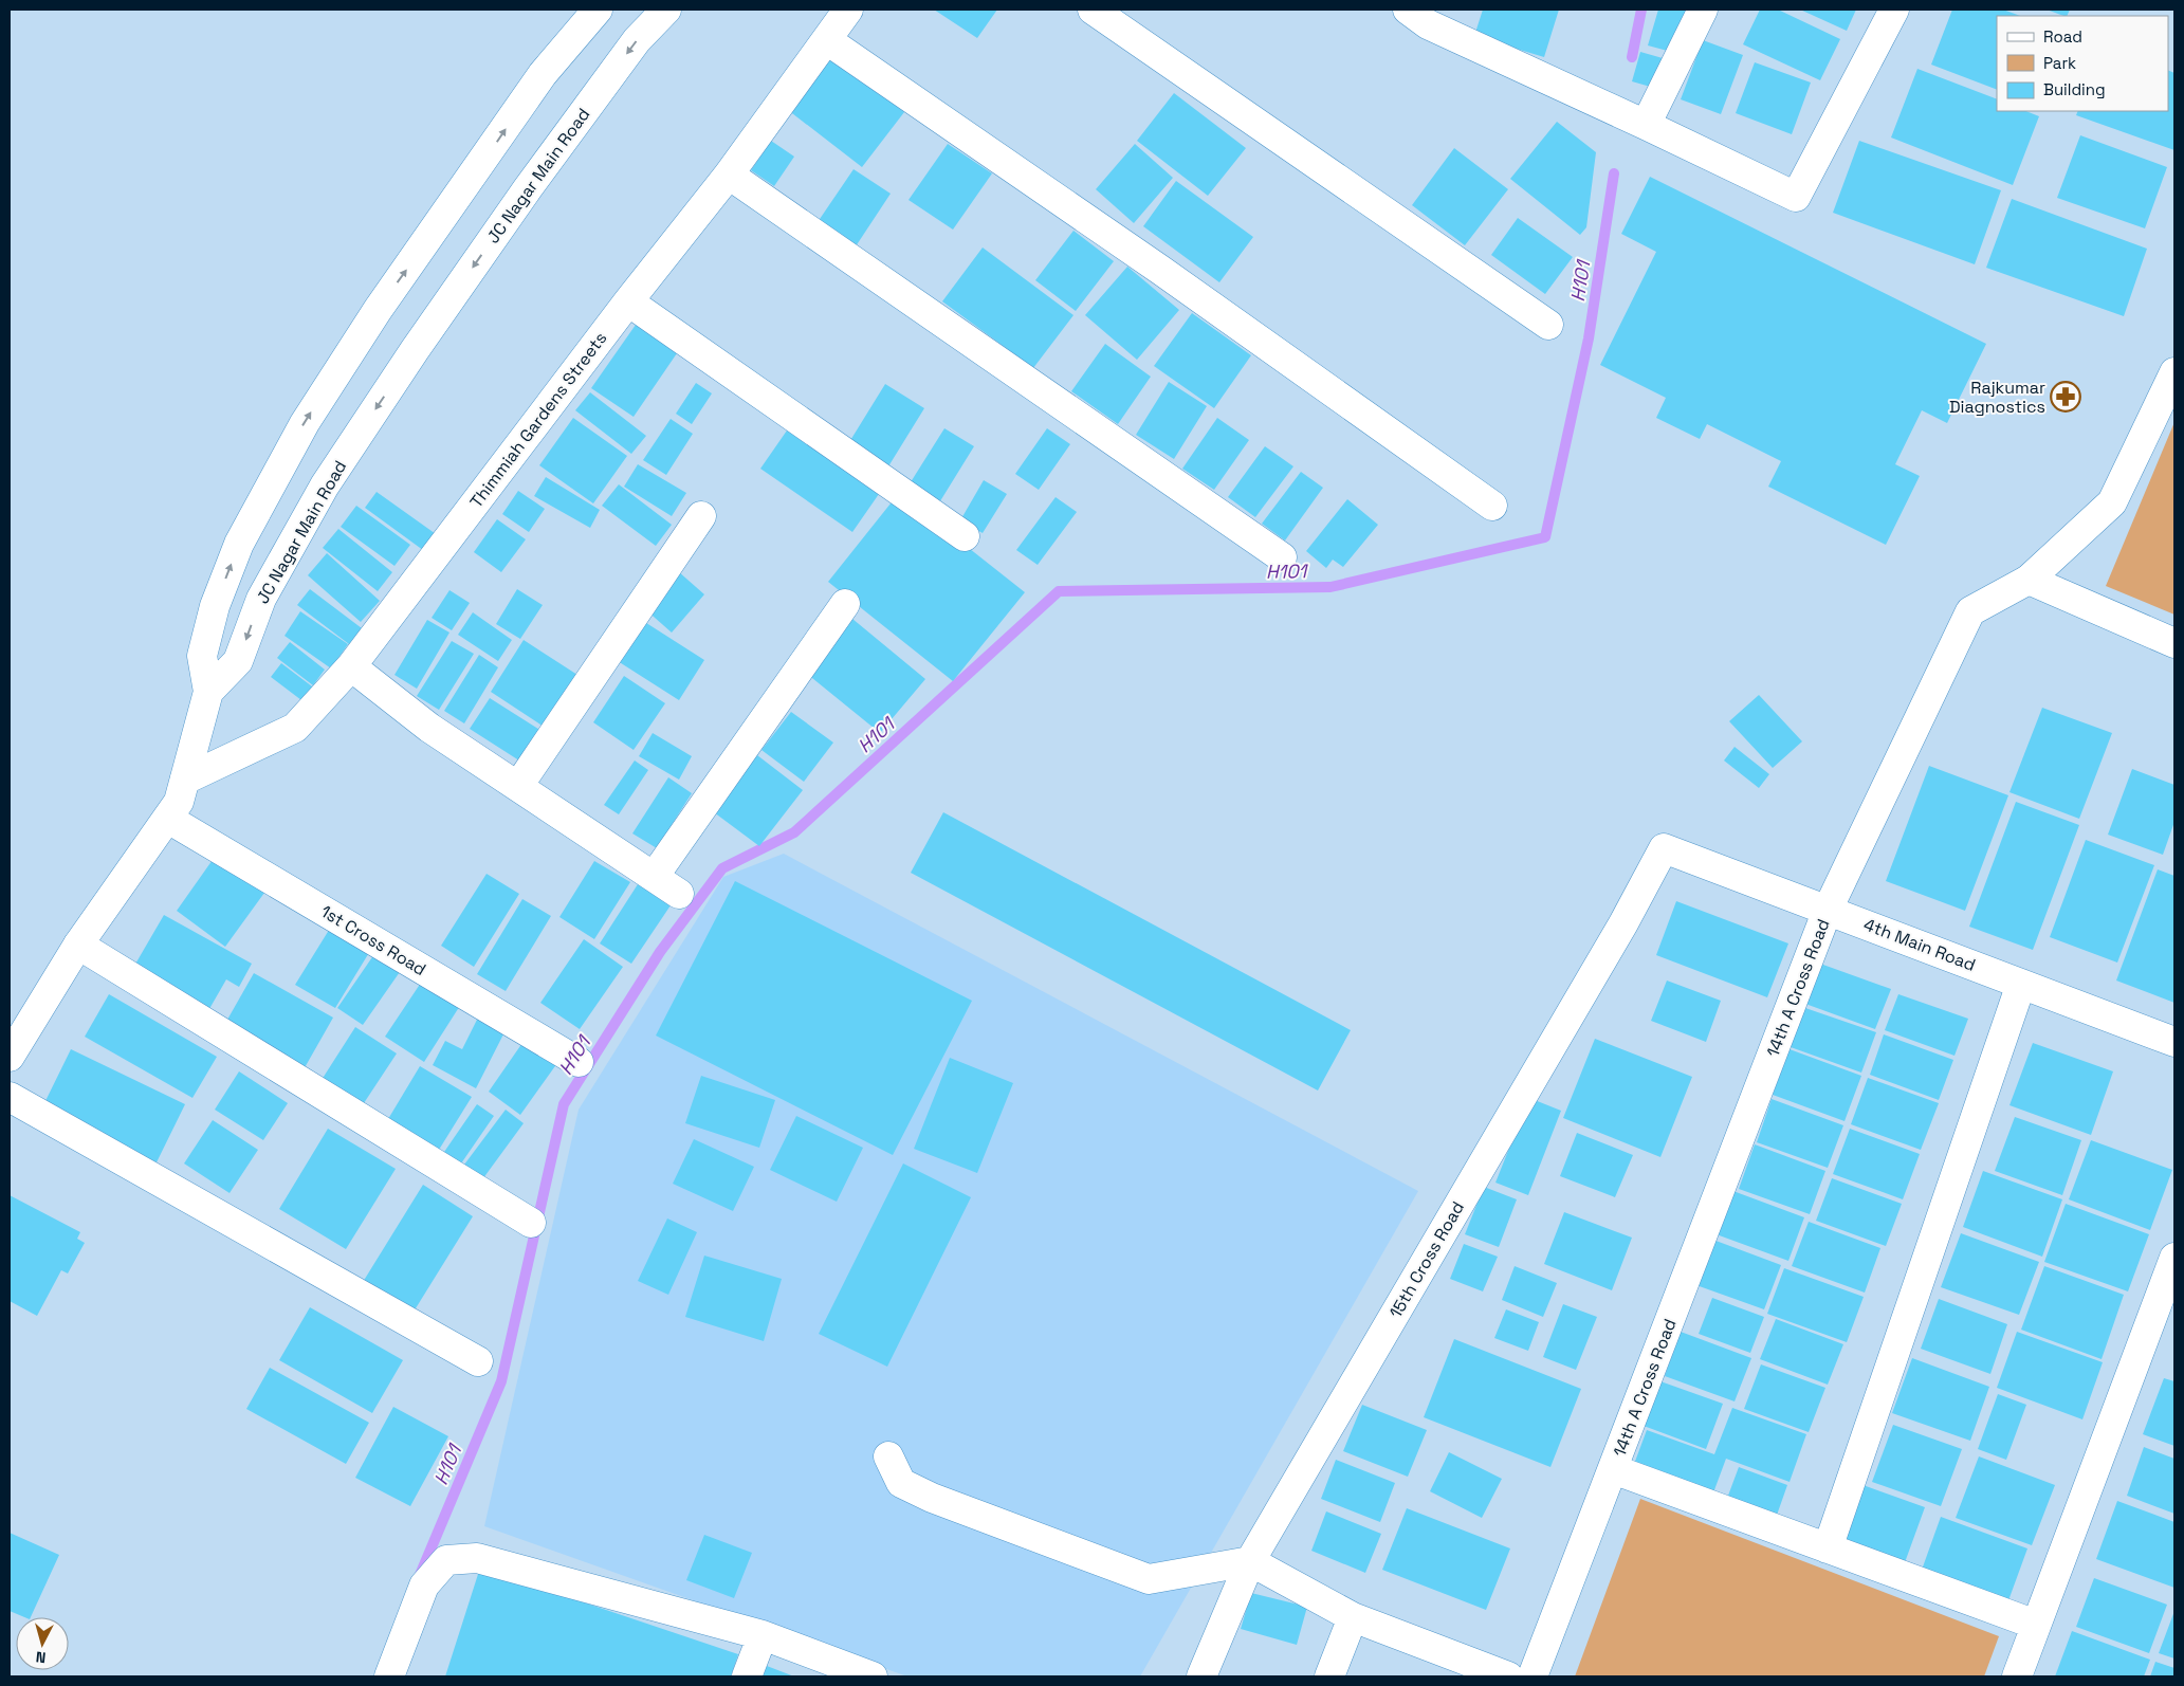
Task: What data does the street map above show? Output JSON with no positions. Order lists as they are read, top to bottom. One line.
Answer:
{"streets":{"street":["JC Nagar Main Road","Thimmiah Gardens Streets","1st Cross Road","4th Main Road","14th A Cross Road","15th Cross Road"]},"crossings":[["4th Main Road","14th A Cross Road"],["4th Main Road","15th Cross Road"]],"water":["H101"],"places":{"pharmacy":["Rajkumar Diagnostics"]},"legend":["Road","Park","Building"],"north":"bottom"}
